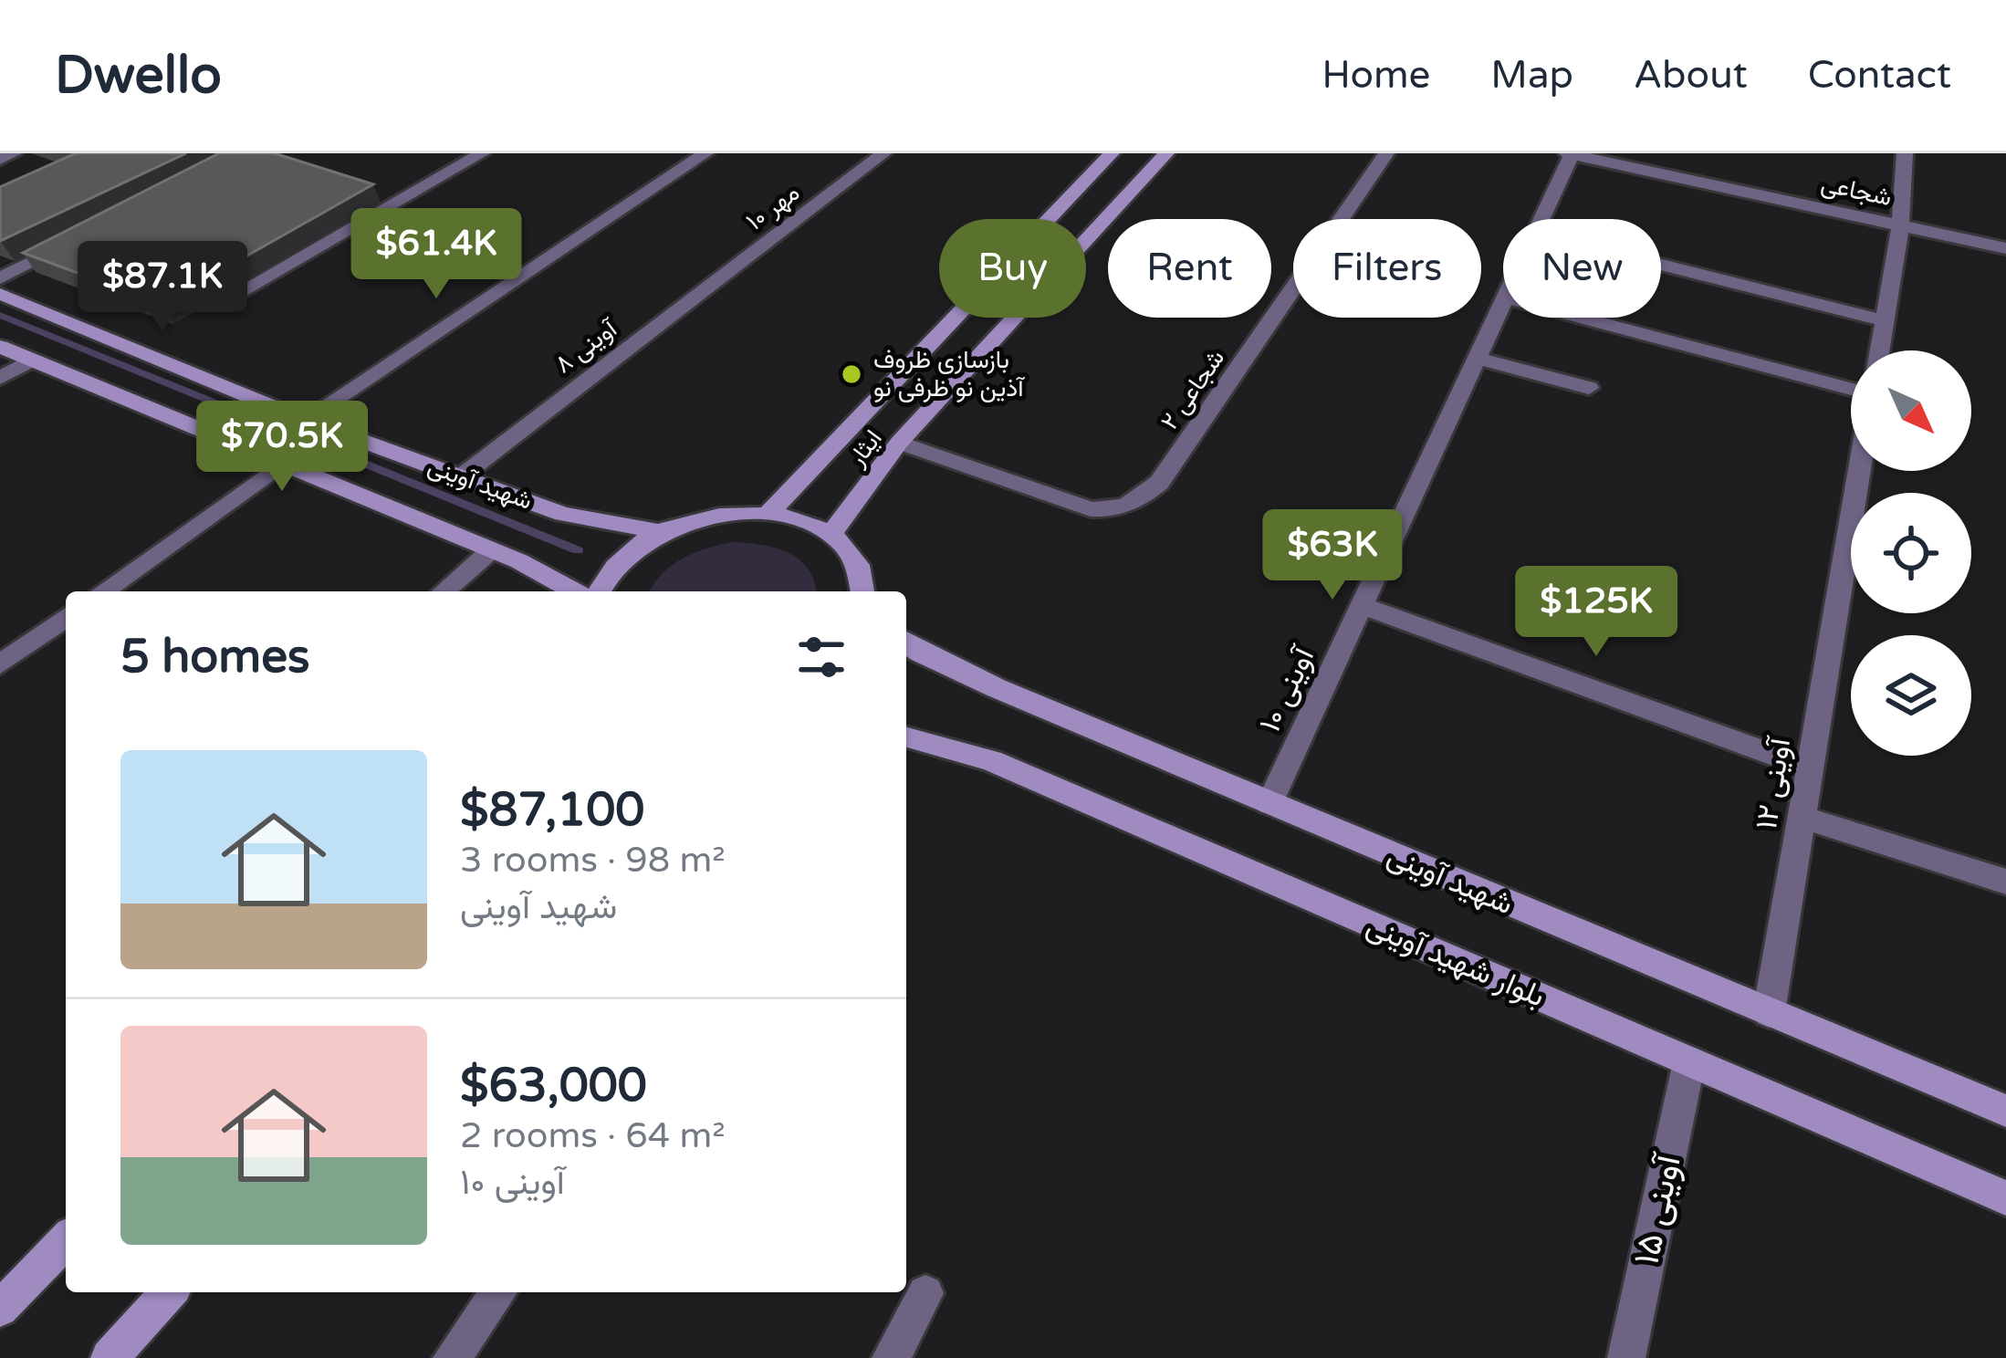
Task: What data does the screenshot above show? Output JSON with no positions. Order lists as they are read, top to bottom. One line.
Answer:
{"streets":{"main road":["ایثار","شهید آوینی","بلوار شهید آوینی"],"street":["شجاعی","مهر ۱۰","۸ آوینی","شجاعی ۲","۱۰ آوینی","۱۲ آوینی","آوینی ۱۵"]},"crossings":[["شجاعی","۱۰ آوینی"],["مهر ۱۰","۸ آوینی"],["۸ آوینی","شهید آوینی"],["شجاعی ۲","ایثار"],["شهید آوینی","۱۰ آوینی"],["شهید آوینی","۱۲ آوینی"],["بلوار شهید آوینی","آوینی ۱۵"]],"places":["بازسازی ظروف آذین نو ظرفی نو"],"north":"bottom right","page":{"header":"Dwello","nav":["Home","Map","About","Contact"],"price":["$61.4K","$87.1K","$70.5K","$63K","$125K"],"chip":["Buy","Rent","Filters","New"],"heading":"5 homes","list":[{"name":"$87,100","note":"3 rooms · 98 m² · شهید آوینی"},{"name":"$63,000","note":"2 rooms · 64 m² · ۱۰ آوینی"}]}}
